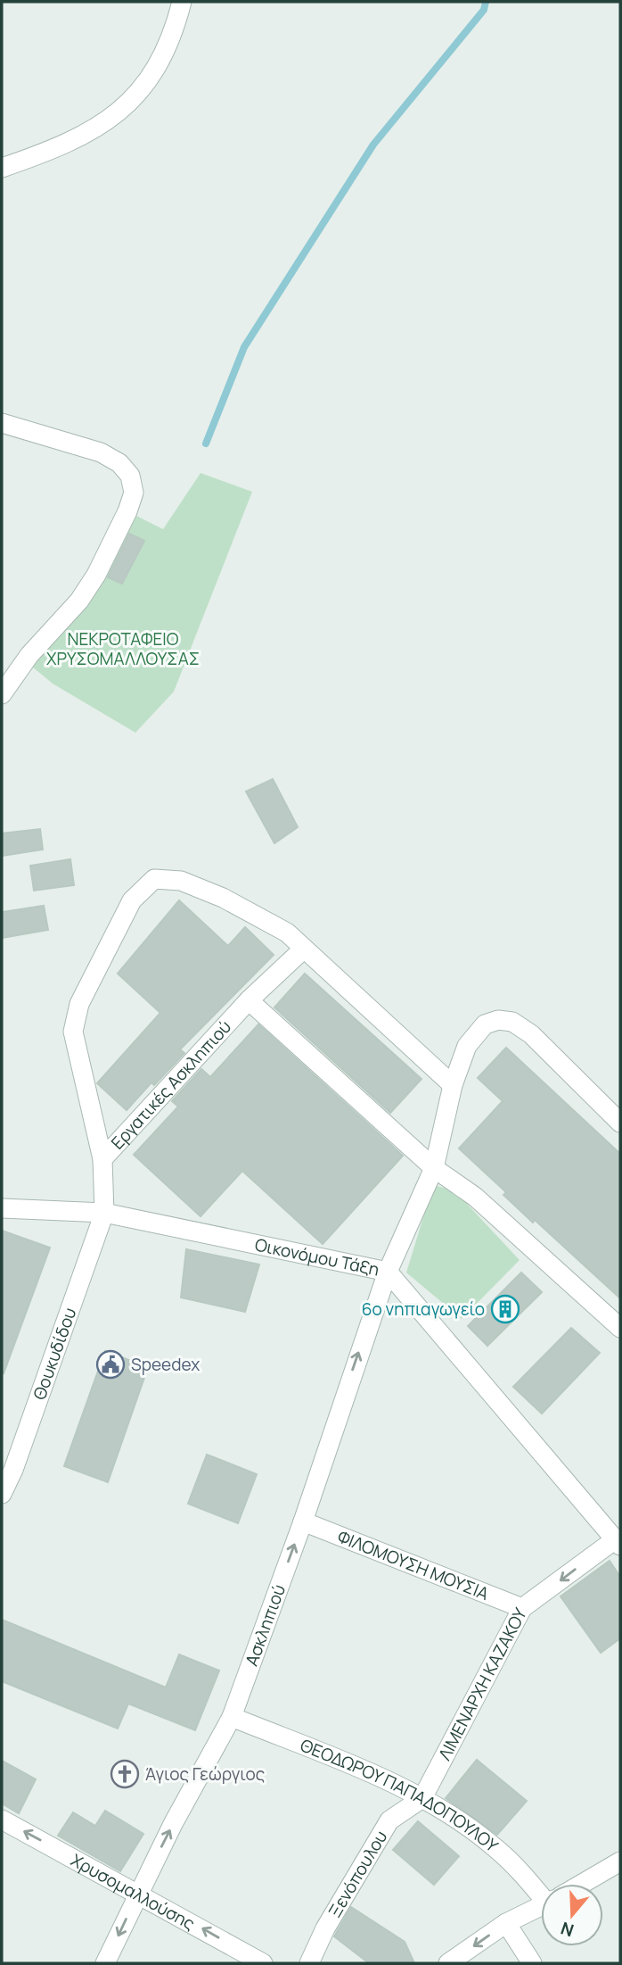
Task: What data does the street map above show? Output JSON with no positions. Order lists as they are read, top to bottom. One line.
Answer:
{"streets":{"street":["Εργατικές Ασκληπιού","Οικονόμου Τάξη","Θουκυδίδου","ΦΙΛΟΜΟΥΣΗ ΜΟΥΣΙΑ","Ασκληπιού","ΛΙΜΕΝΑΡΧΗ ΚΑΖΑΚΟΥ","ΘΕΟΔΩΡΟΥ ΠΑΠΑΔΟΠΟΥΛΟΥ","Ξενόπουλου","Χρυσομαλλούσης"]},"crossings":[["Οικονόμου Τάξη","Θουκυδίδου"],["Οικονόμου Τάξη","Ασκληπιού"],["Οικονόμου Τάξη","ΛΙΜΕΝΑΡΧΗ ΚΑΖΑΚΟΥ"],["ΦΙΛΟΜΟΥΣΗ ΜΟΥΣΙΑ","Ασκληπιού"],["ΦΙΛΟΜΟΥΣΗ ΜΟΥΣΙΑ","ΛΙΜΕΝΑΡΧΗ ΚΑΖΑΚΟΥ"],["Ασκληπιού","ΘΕΟΔΩΡΟΥ ΠΑΠΑΔΟΠΟΥΛΟΥ"],["Ασκληπιού","Χρυσομαλλούσης"],["ΛΙΜΕΝΑΡΧΗ ΚΑΖΑΚΟΥ","ΘΕΟΔΩΡΟΥ ΠΑΠΑΔΟΠΟΥΛΟΥ"],["ΛΙΜΕΝΑΡΧΗ ΚΑΖΑΚΟΥ","Ξενόπουλου"],["ΘΕΟΔΩΡΟΥ ΠΑΠΑΔΟΠΟΥΛΟΥ","Ξενόπουλου"]],"one_way":["ΛΙΜΕΝΑΡΧΗ ΚΑΖΑΚΟΥ","Χρυσομαλλούσης"],"parks":["ΝΕΚΡΟΤΑΦΕΙΟ ΧΡΥΣΟΜΑΛΛΟΥΣΑΣ"],"places":{"building":["6ο νηπιαγωγείο"],"public building":["Speedex"],"church":["Άγιος Γεώργιος"]},"north":"bottom"}
